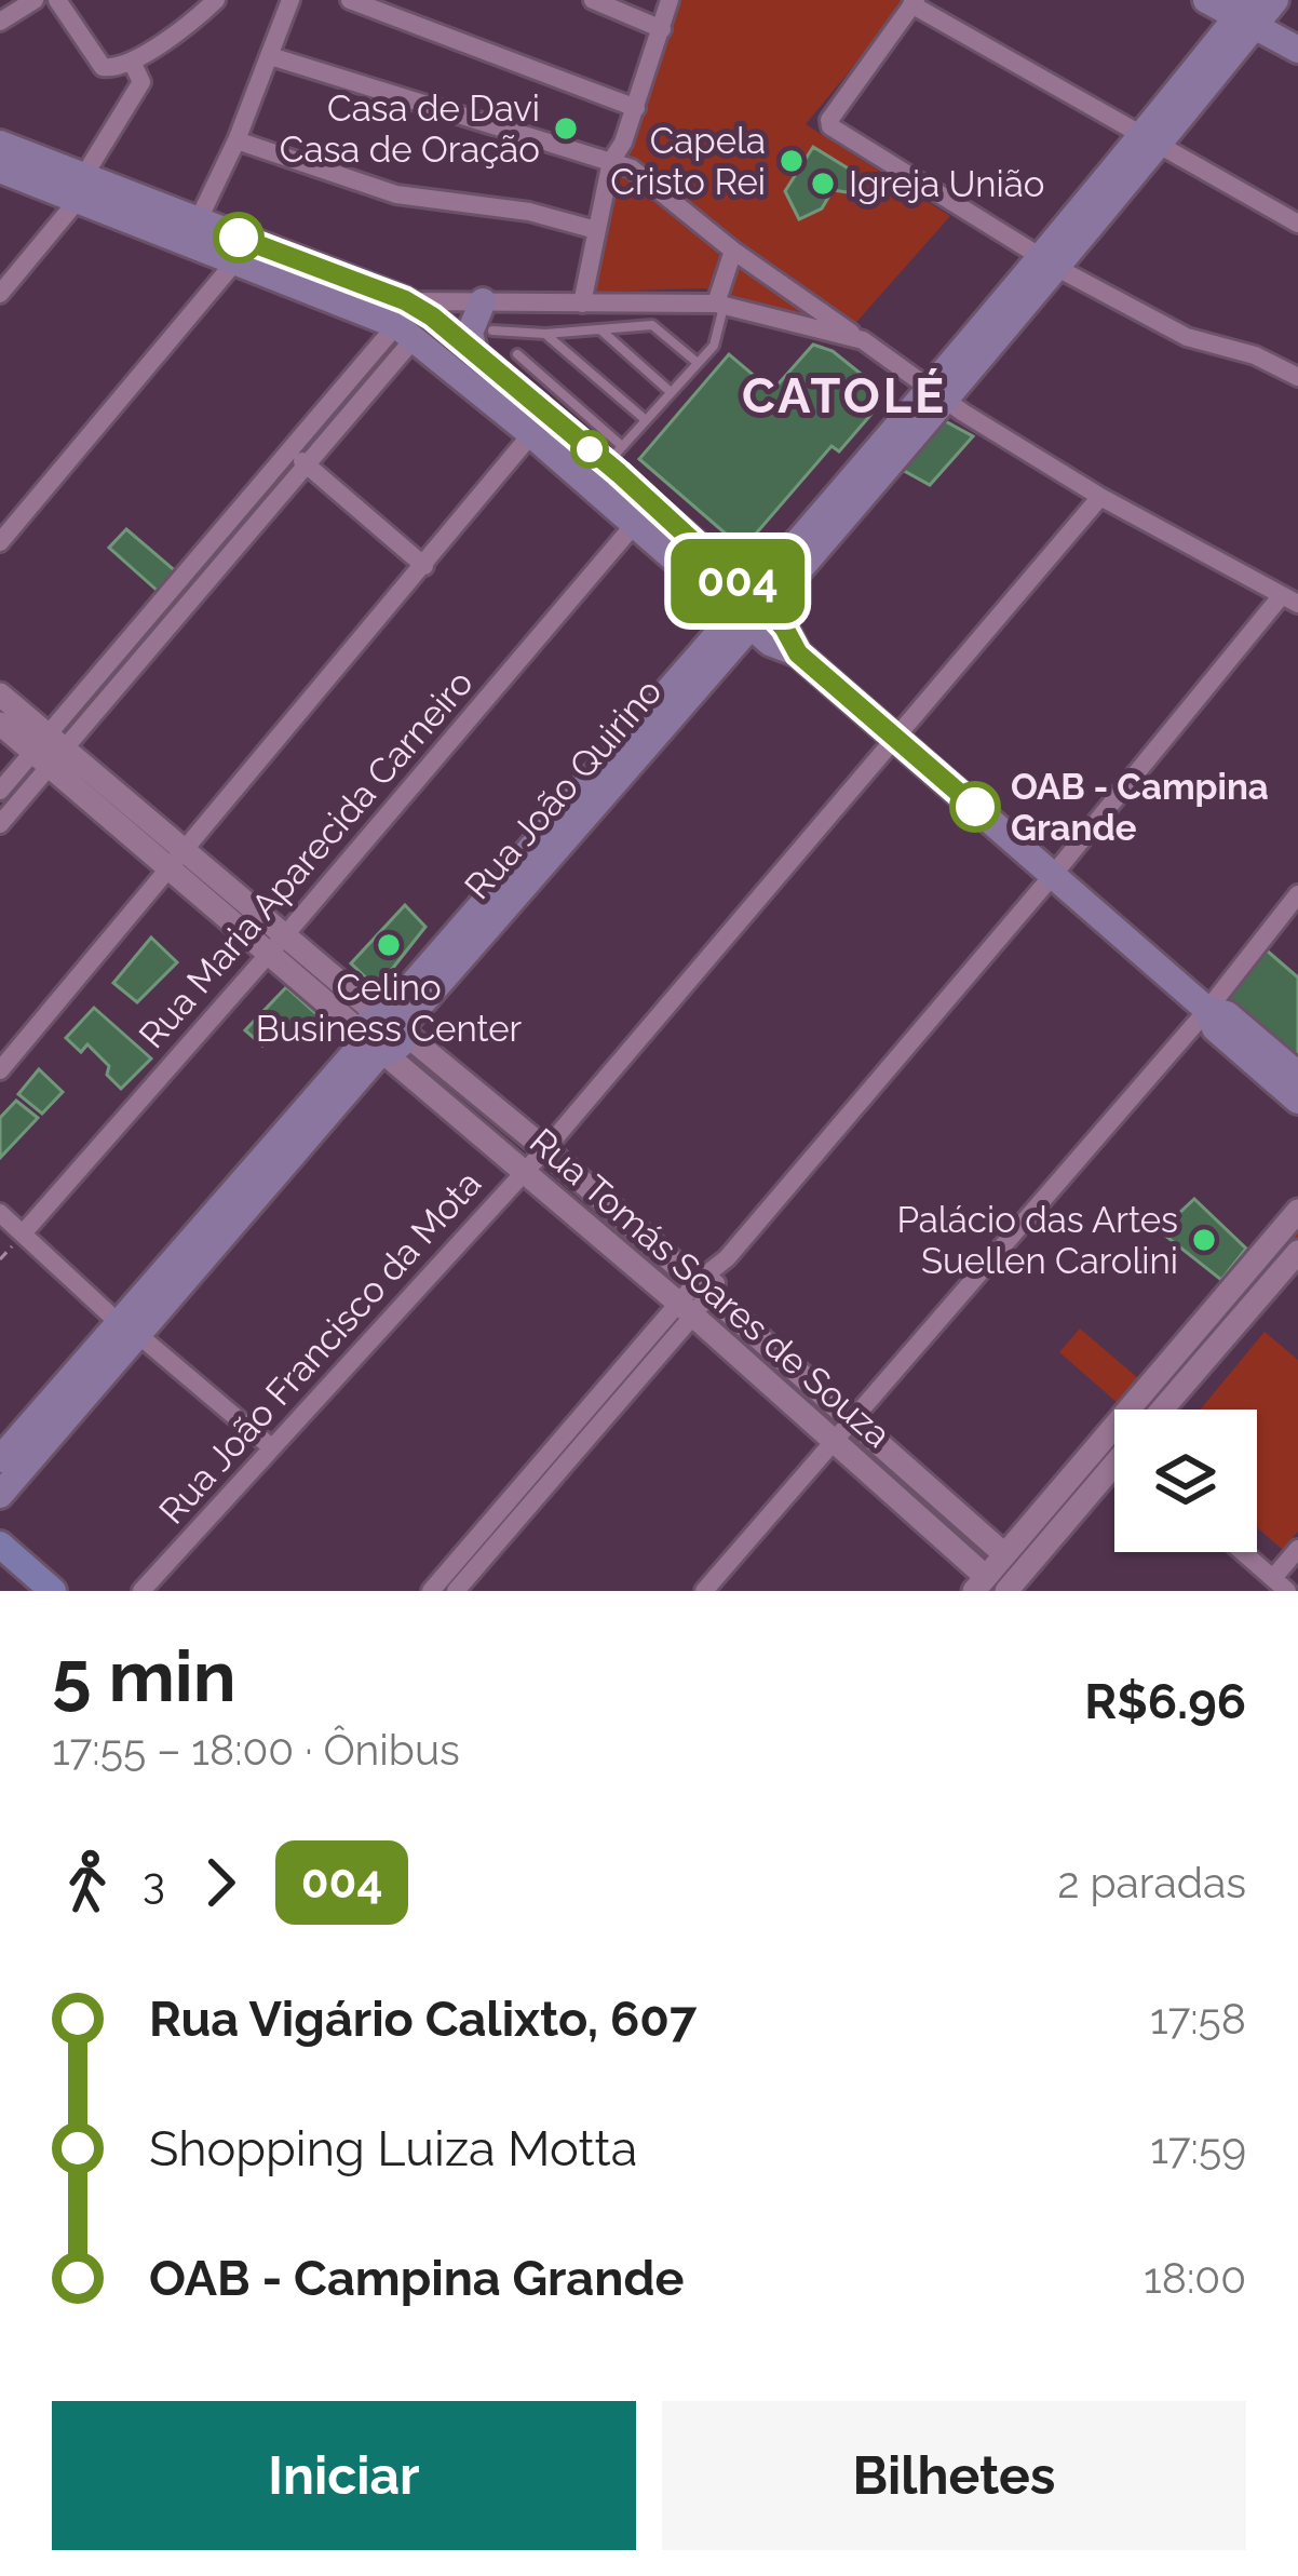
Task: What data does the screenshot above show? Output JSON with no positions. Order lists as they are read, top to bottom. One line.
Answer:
{"streets":{"main road":["Rua João Quirino"],"street":["Rua Maria Aparecida Carneiro","Rua Tomás Soares de Souza","Rua João Francisco da Mota"]},"crossings":[["Rua João Quirino","Rua Tomás Soares de Souza"],["Rua Maria Aparecida Carneiro","Rua Tomás Soares de Souza"],["Rua Tomás Soares de Souza","Rua João Francisco da Mota"]],"districts":["CATOLÉ"],"places":["Casa de Davi Casa de Oração","Capela Cristo Rei","Igreja União","OAB - Campina Grande","Celino Business Center","Palácio das Artes Suellen Carolini"],"lines":["bus line 004"],"page":{"on_map":"004","heading":["5 min","17:55 – 18:00 · Ônibus","R$6.96"],"legs":["3","004","2 paradas"],"list":[{"name":"Rua Vigário Calixto, 607","value":"17:58"},{"name":"Shopping Luiza Motta","value":"17:59"},{"name":"OAB - Campina Grande","value":"18:00"}],"buttons":["Iniciar","Bilhetes"]}}
